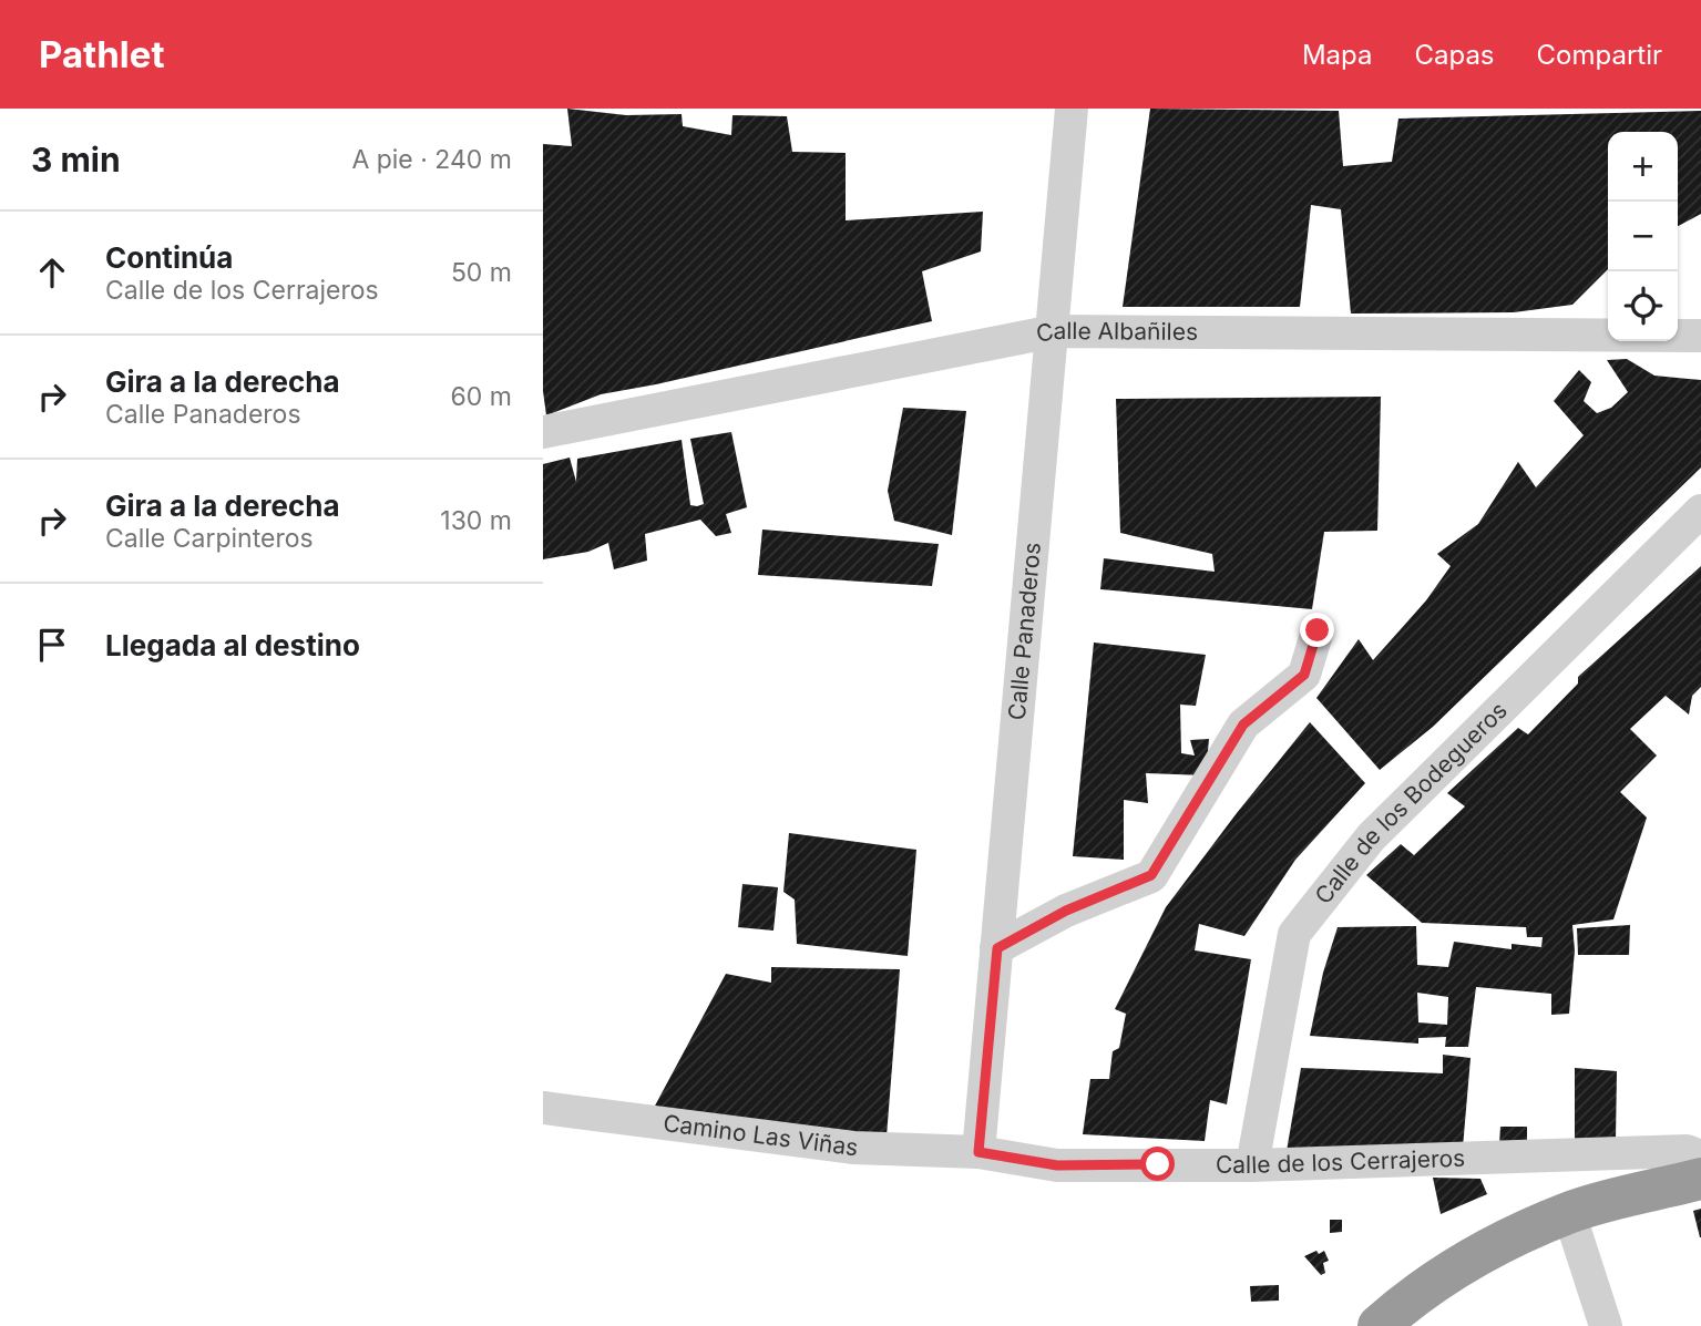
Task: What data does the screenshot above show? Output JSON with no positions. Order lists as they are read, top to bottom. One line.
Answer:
{"streets":{"street":["Calle Albañiles","Calle Panaderos","Calle de los Bodegueros","Camino Las Viñas","Calle de los Cerrajeros"]},"crossings":[["Calle Albañiles","Calle Panaderos"],["Calle Panaderos","Camino Las Viñas"],["Calle Panaderos","Calle de los Cerrajeros"],["Calle de los Bodegueros","Calle de los Cerrajeros"],["Camino Las Viñas","Calle de los Cerrajeros"]],"page":{"header":"Pathlet","nav":["Mapa","Capas","Compartir"],"heading":["3 min","A pie · 240 m"],"map_buttons":["+","−"],"list":[["Continúa","Calle de los Cerrajeros","50 m"],["Gira a la derecha","Calle Panaderos","60 m"],["Gira a la derecha","Calle Carpinteros","130 m"],"Llegada al destino"]}}
